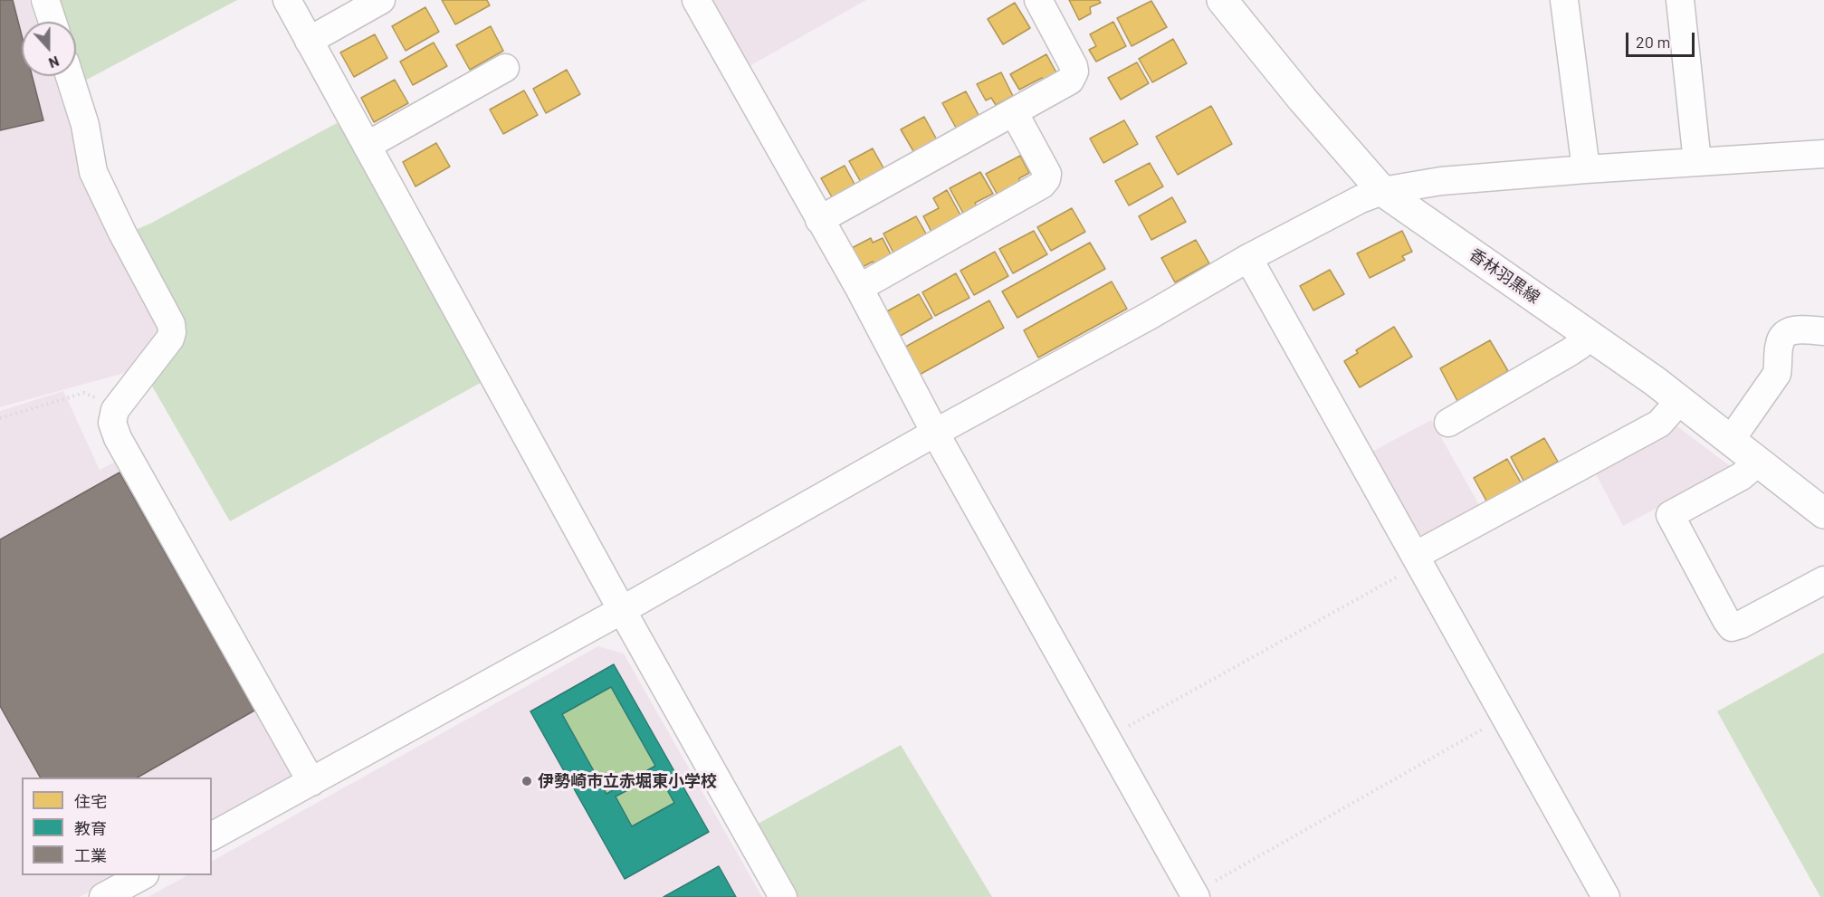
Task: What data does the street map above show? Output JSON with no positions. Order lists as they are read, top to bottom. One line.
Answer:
{"streets":{"main road":["香林羽黒線"]},"places":["伊勢崎市立赤堀東小学校"],"legend":["住宅","教育","工業"],"scale_bar":"20 m","north":"bottom"}
